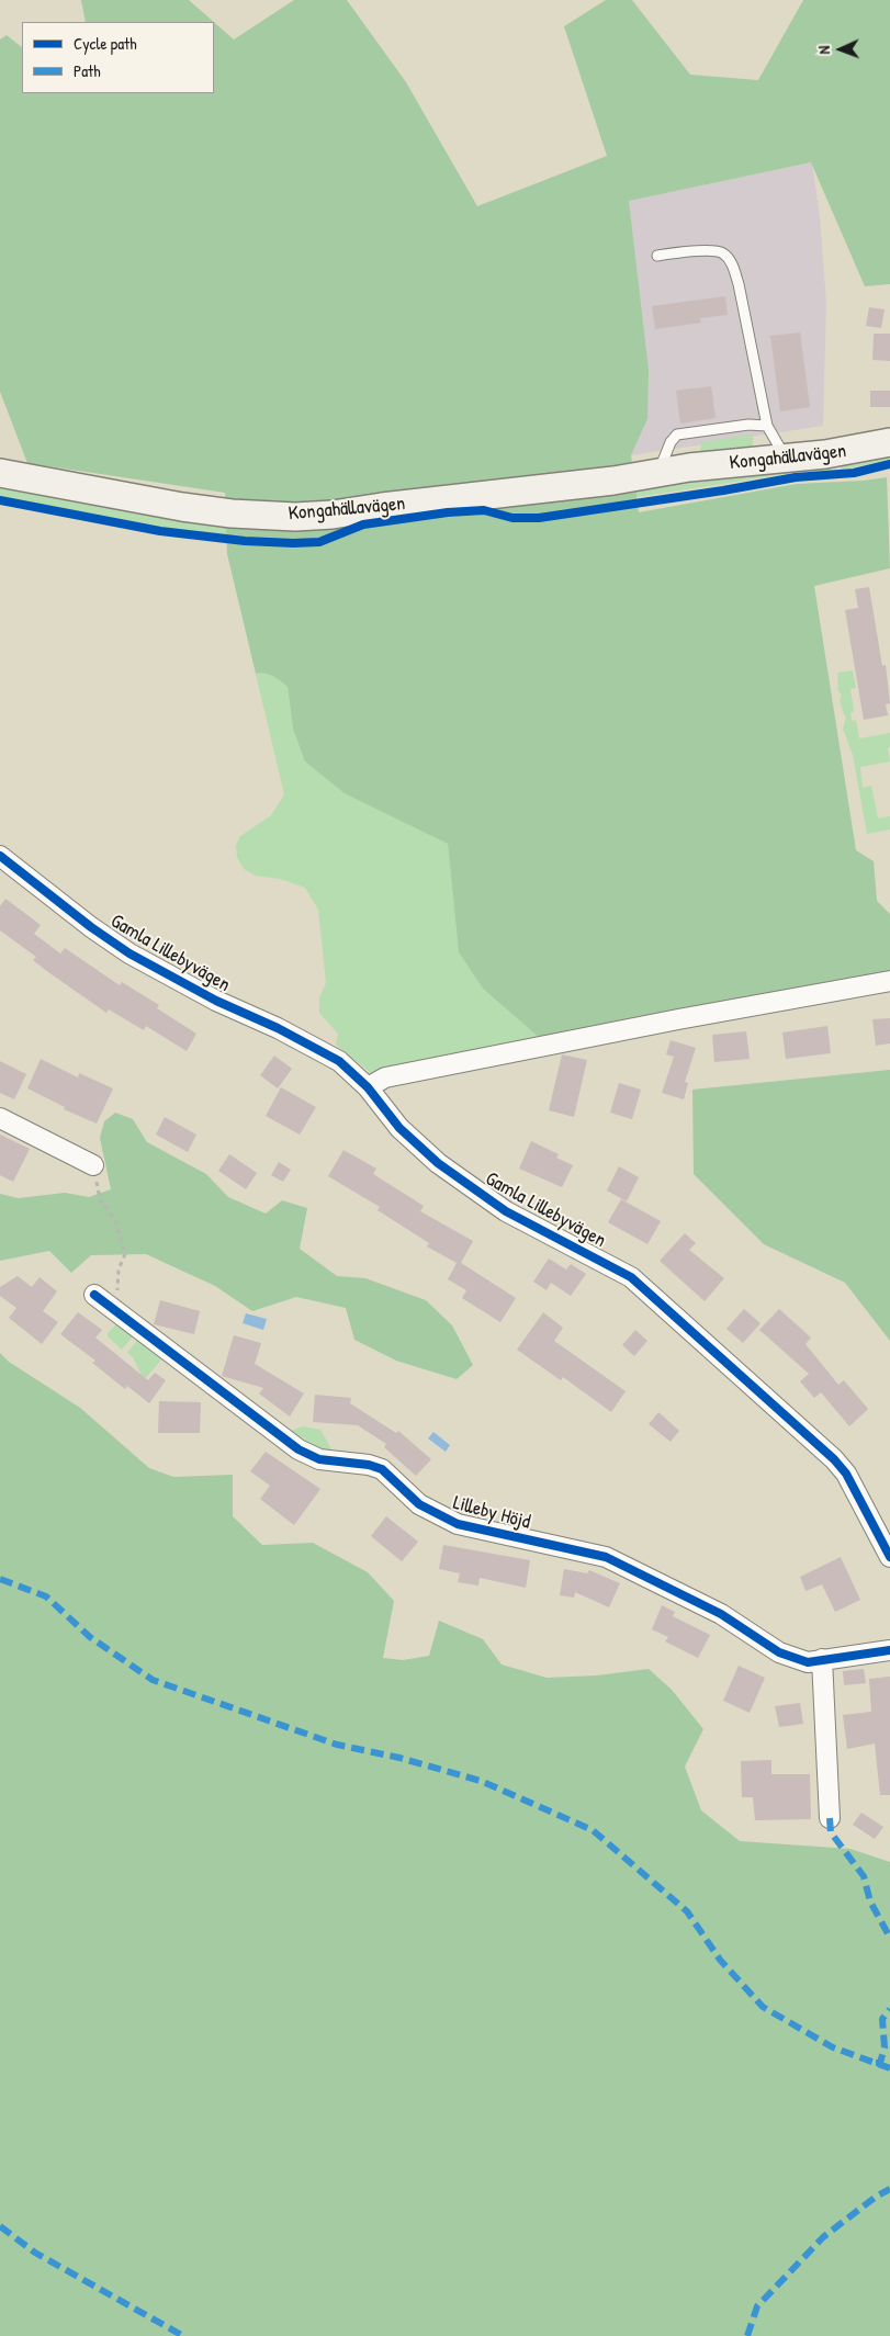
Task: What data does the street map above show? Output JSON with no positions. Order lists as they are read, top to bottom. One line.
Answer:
{"streets":{"street":["Kongahällavägen","Gamla Lillebyvägen","Lilleby Höjd"]},"legend":["Cycle path","Path"],"north":"left"}
